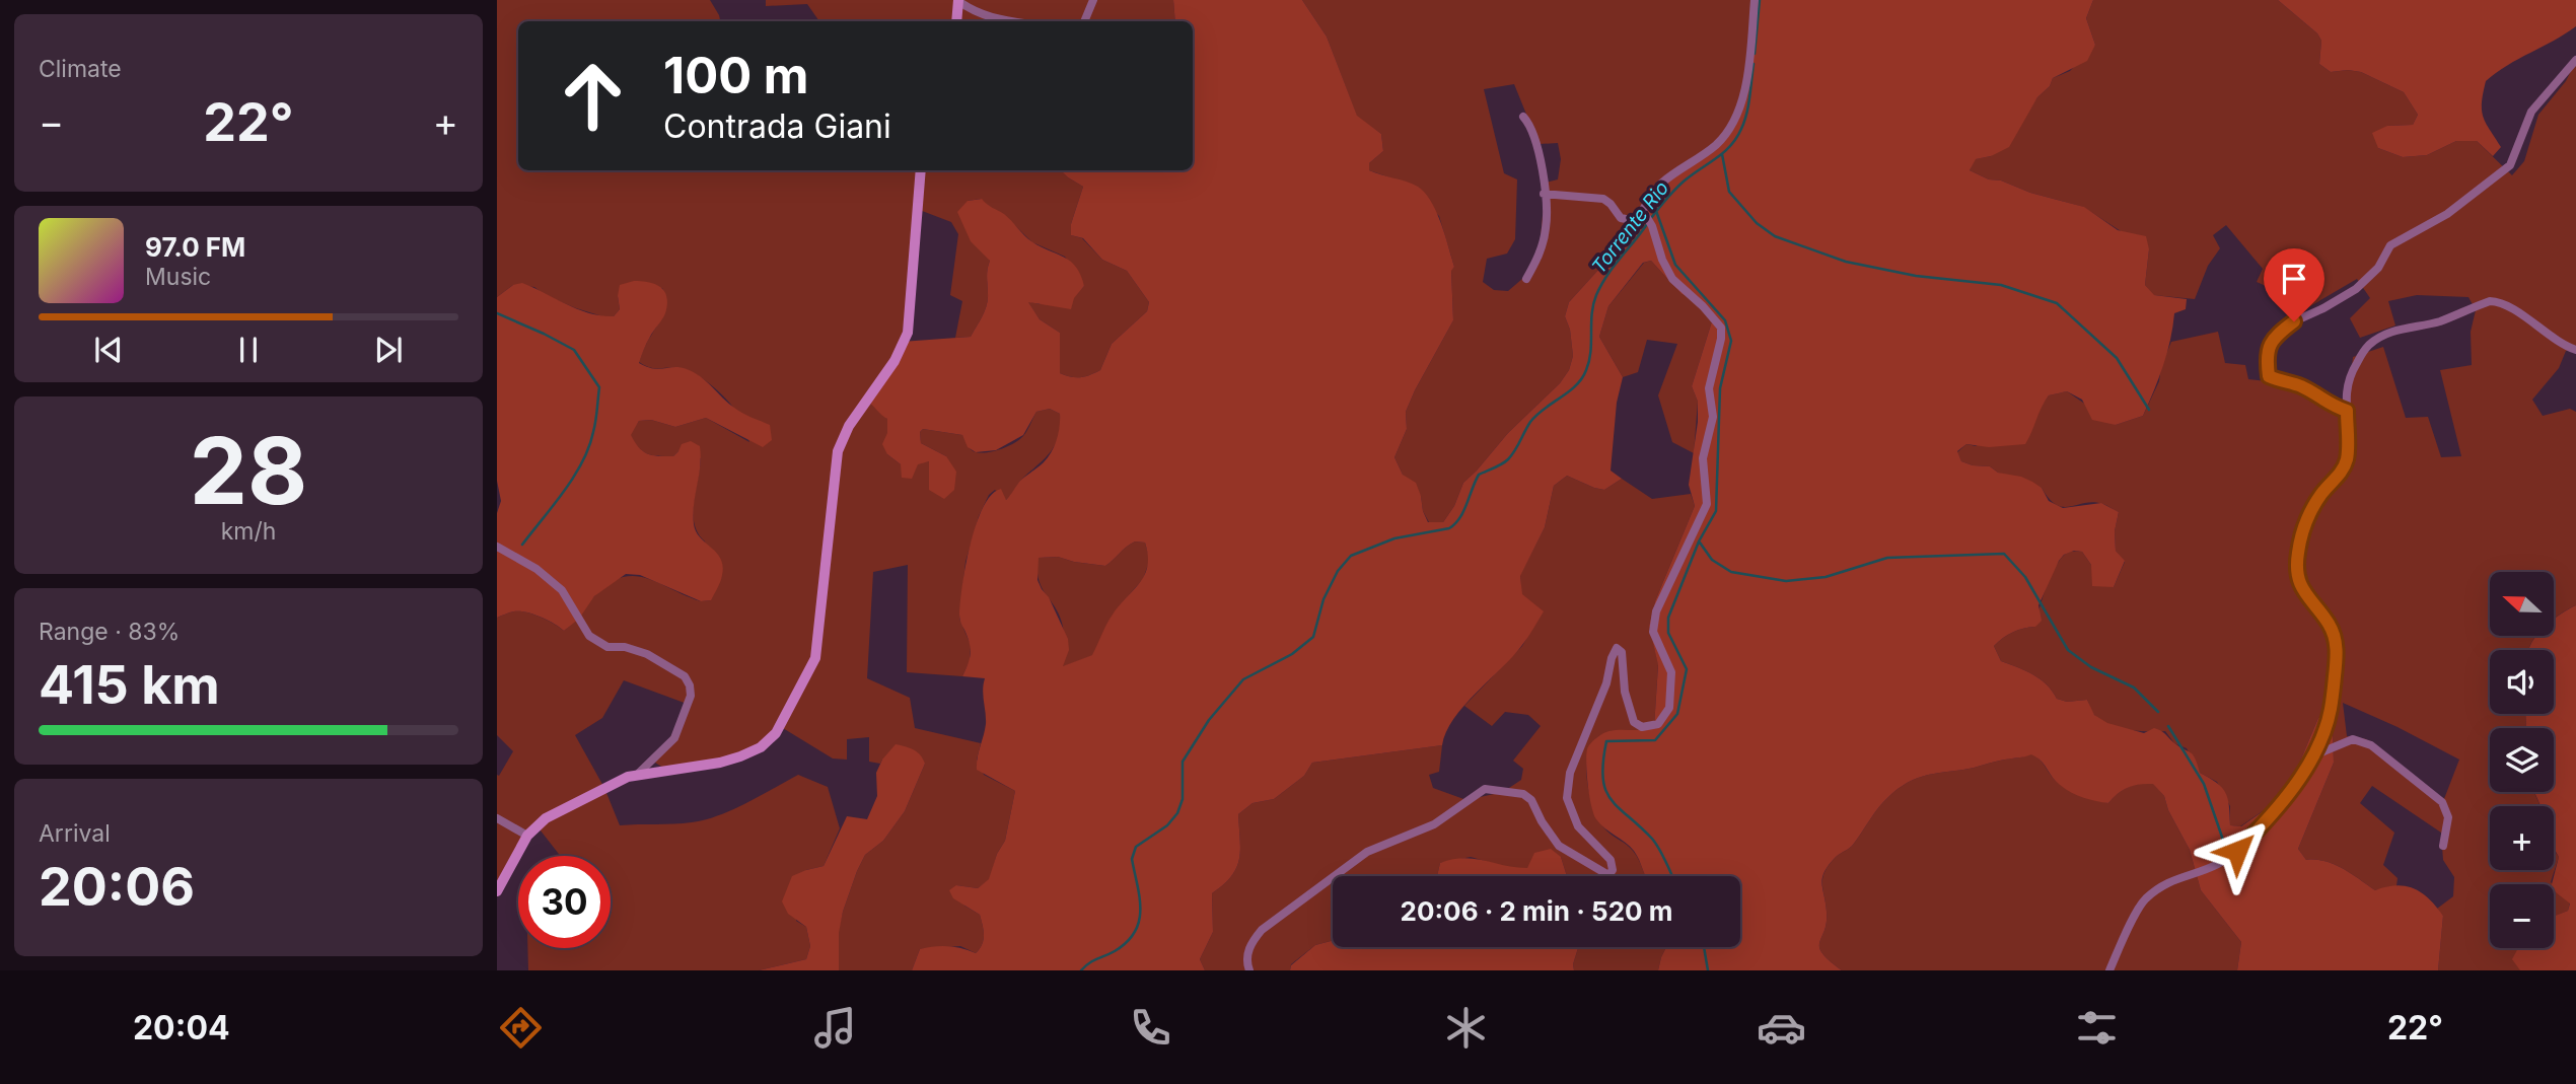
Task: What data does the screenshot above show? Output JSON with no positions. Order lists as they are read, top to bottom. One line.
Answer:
{"water":["Torrente Rio"],"north":"left","page":{"tile":["Climate",["28","km/h"],["Range · 83%","415 km"],["Arrival","20:06"]],"turn":["100 m","Contrada Giani"],"heat":["−","22°","+"],"song":["97.0 FM","Music"],"map_buttons":["+","−"],"limit":"30","trip":"20:06 · 2 min · 520 m","tabs":["20:04","22°"]}}
